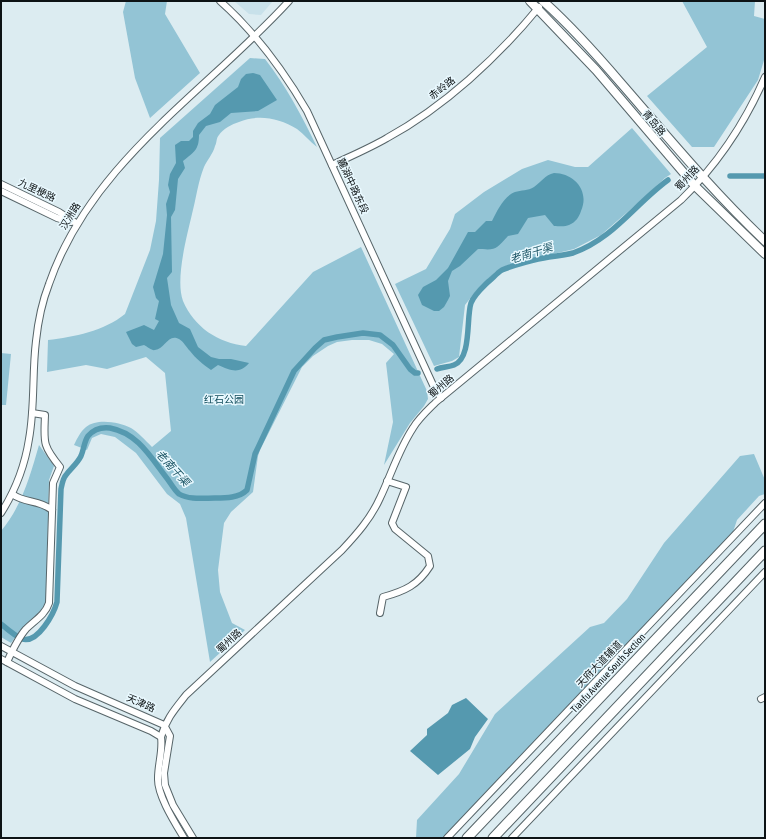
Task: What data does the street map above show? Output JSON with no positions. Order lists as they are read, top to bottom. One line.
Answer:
{"streets":{"highway":["Tianfu Avenue South Section"],"main road":["青岛路"],"street":["赤岭路","蜀州路","麓湖中路东段","九里梗路","汉洲路","天府大道辅道","天津路"]},"crossings":[["赤岭路","青岛路"],["赤岭路","麓湖中路东段"],["青岛路","蜀州路"],["蜀州路","麓湖中路东段"],["蜀州路","天津路"],["麓湖中路东段","汉洲路"],["九里梗路","汉洲路"]],"water":["老南干渠"],"parks":["红石公园"]}
